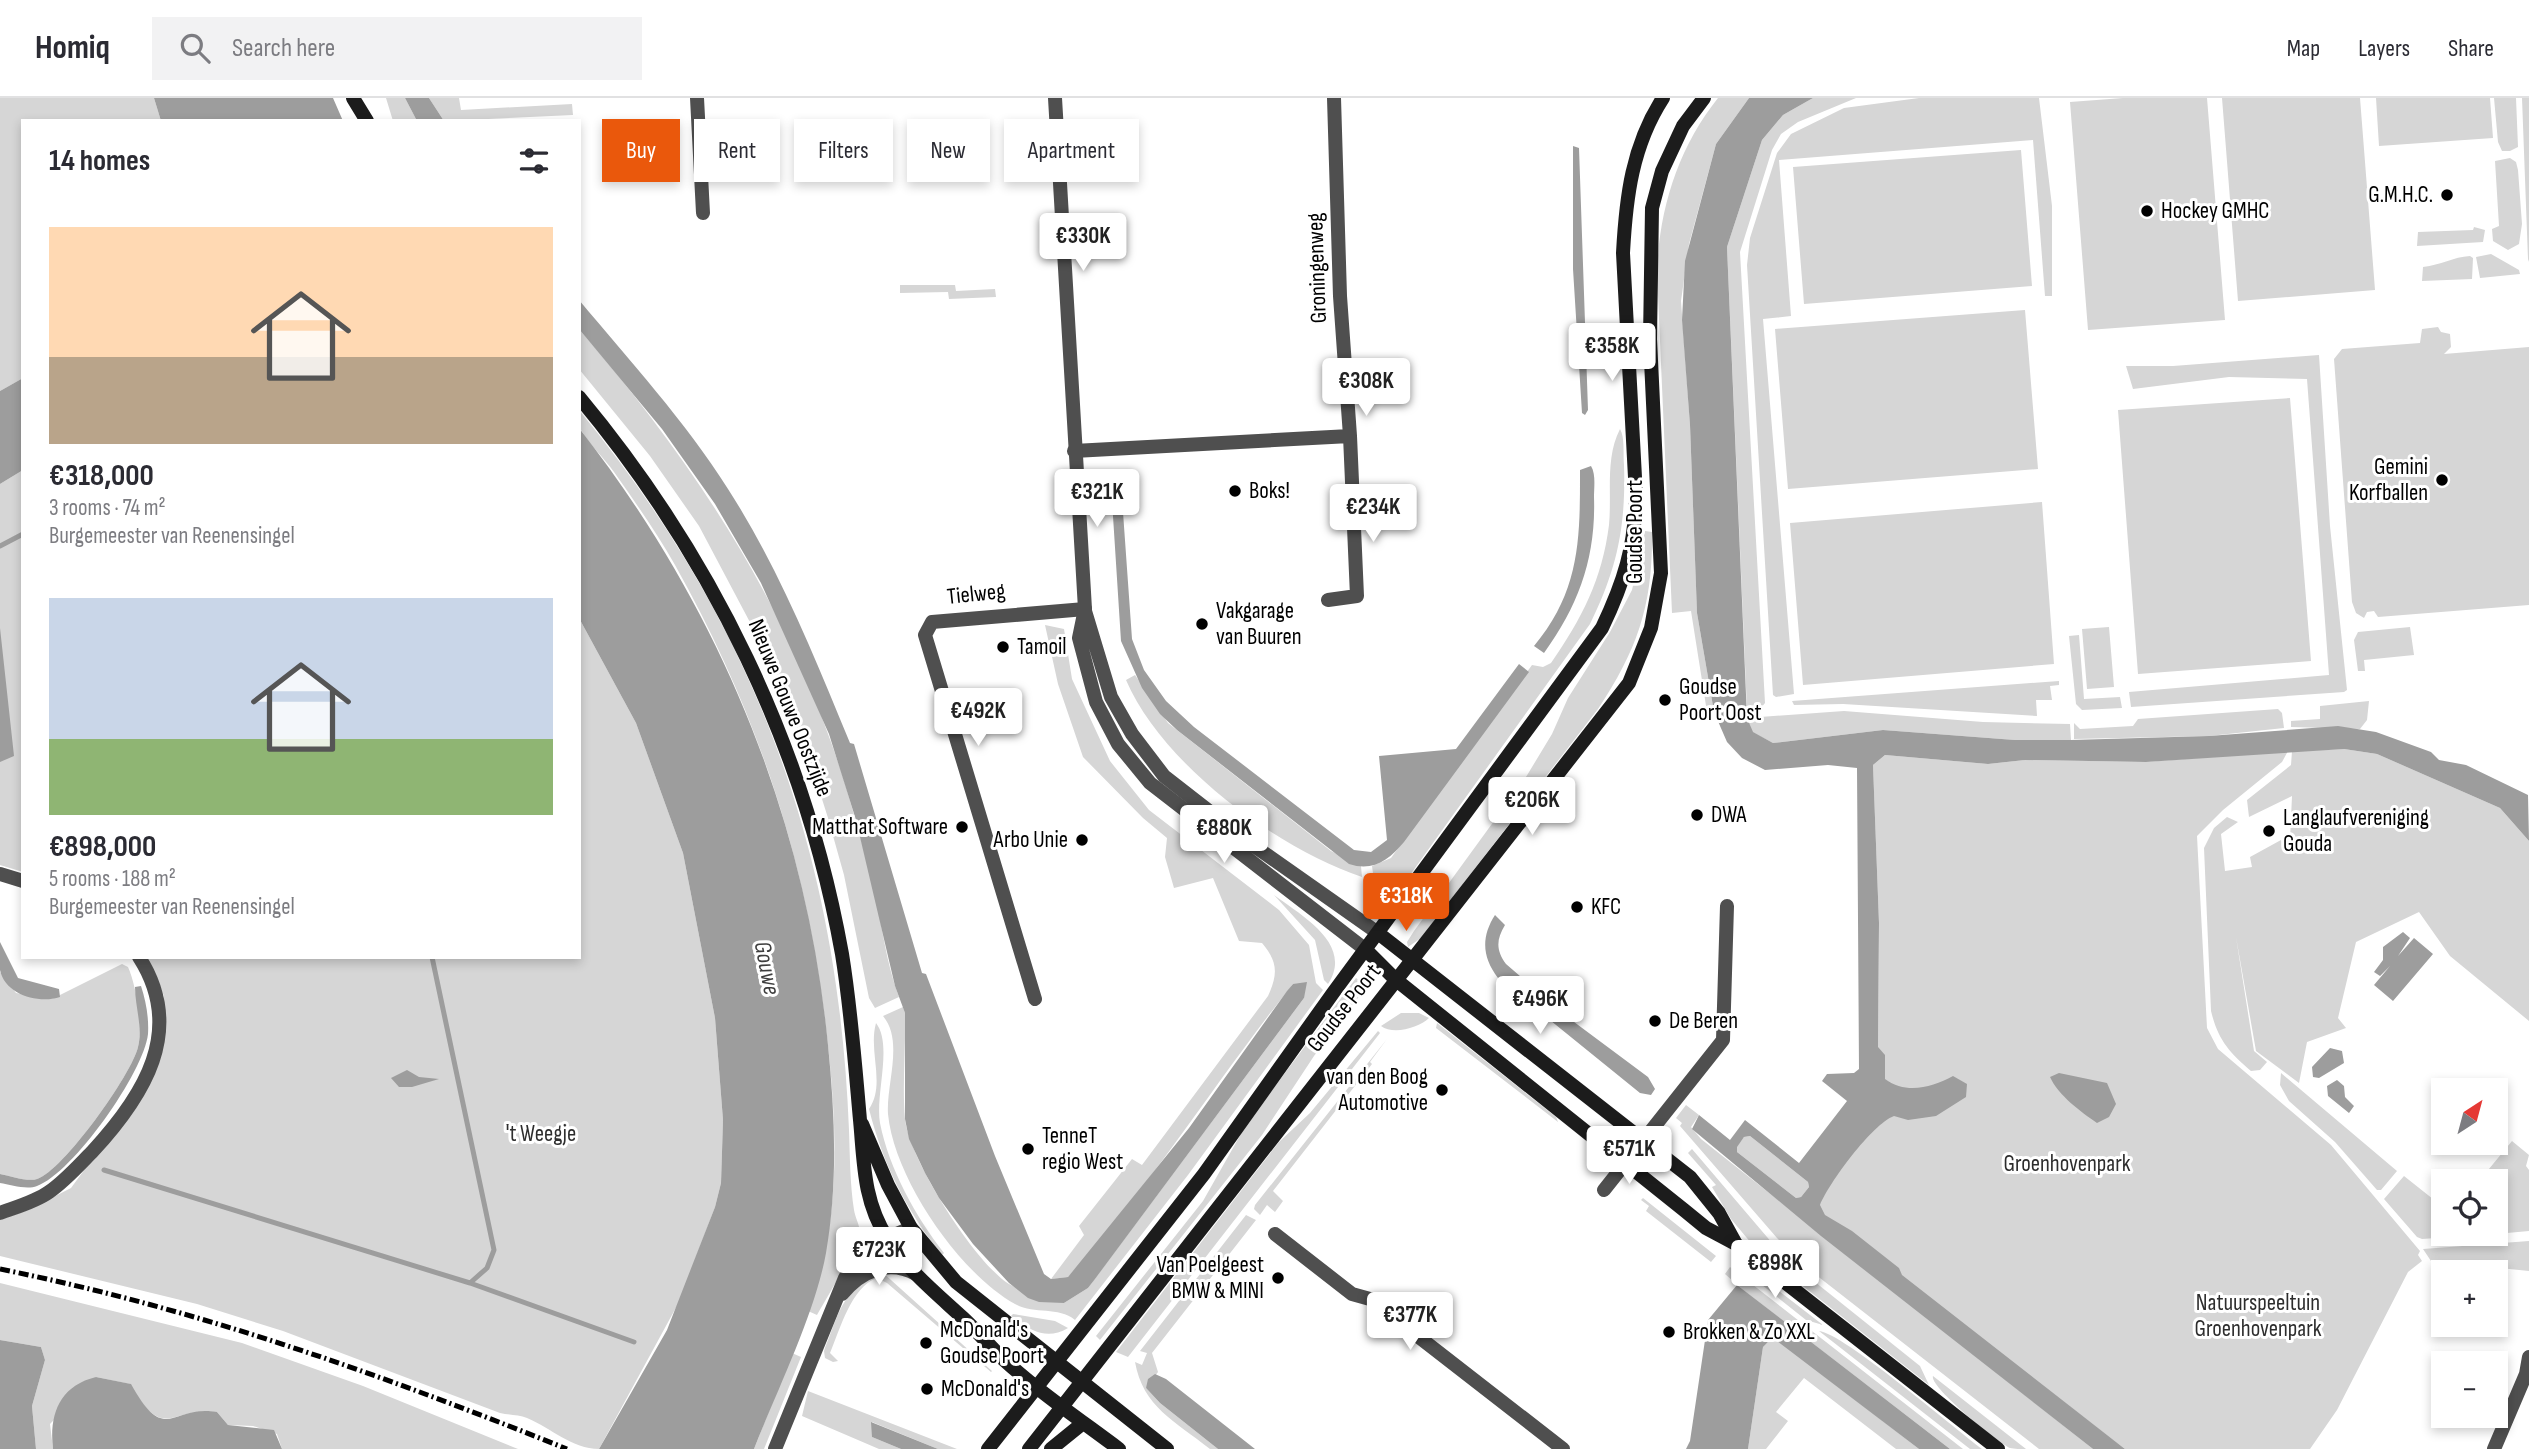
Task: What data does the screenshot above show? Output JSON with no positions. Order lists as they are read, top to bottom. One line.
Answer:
{"streets":{"main road":["Goudse Poort","Nieuwe Gouwe Oostzijde"],"street":["Groningenweg","Tielweg"]},"crossings":[["Goudse Poort","Nieuwe Gouwe Oostzijde"]],"water":["Gouwe"],"parks":["'t Weegje","Groenhovenpark","Natuurspeeltuin Groenhovenpark"],"places":["G.M.H.C.","Hockey GMHC","Gemini Korfballen","Boks!","Vakgarage van Buuren","Tamoil","Goudse Poort Oost","DWA","Matthat Software","Langlaufvereniging Gouda","Arbo Unie","KFC","De Beren","van den Boog Automotive","TenneT regio West","Van Poelgeest BMW & MINI","Brokken & Zo XXL","McDonald's Goudse Poort","McDonald's"],"north":"top right","page":{"header":"Homiq","search":"Search here","nav":["Map","Layers","Share"],"chip":["Buy","Rent","Filters","New","Apartment"],"heading":"14 homes","list":[{"name":"€318,000","note":"3 rooms · 74 m² · Burgemeester van Reenensingel"},{"name":"€898,000","note":"5 rooms · 188 m² · Burgemeester van Reenensingel"}],"price":["€330K","€358K","€308K","€321K","€234K","€492K","€206K","€880K","€318K","€496K","€571K","€723K","€898K","€377K"],"map_buttons":["+","−"]}}
